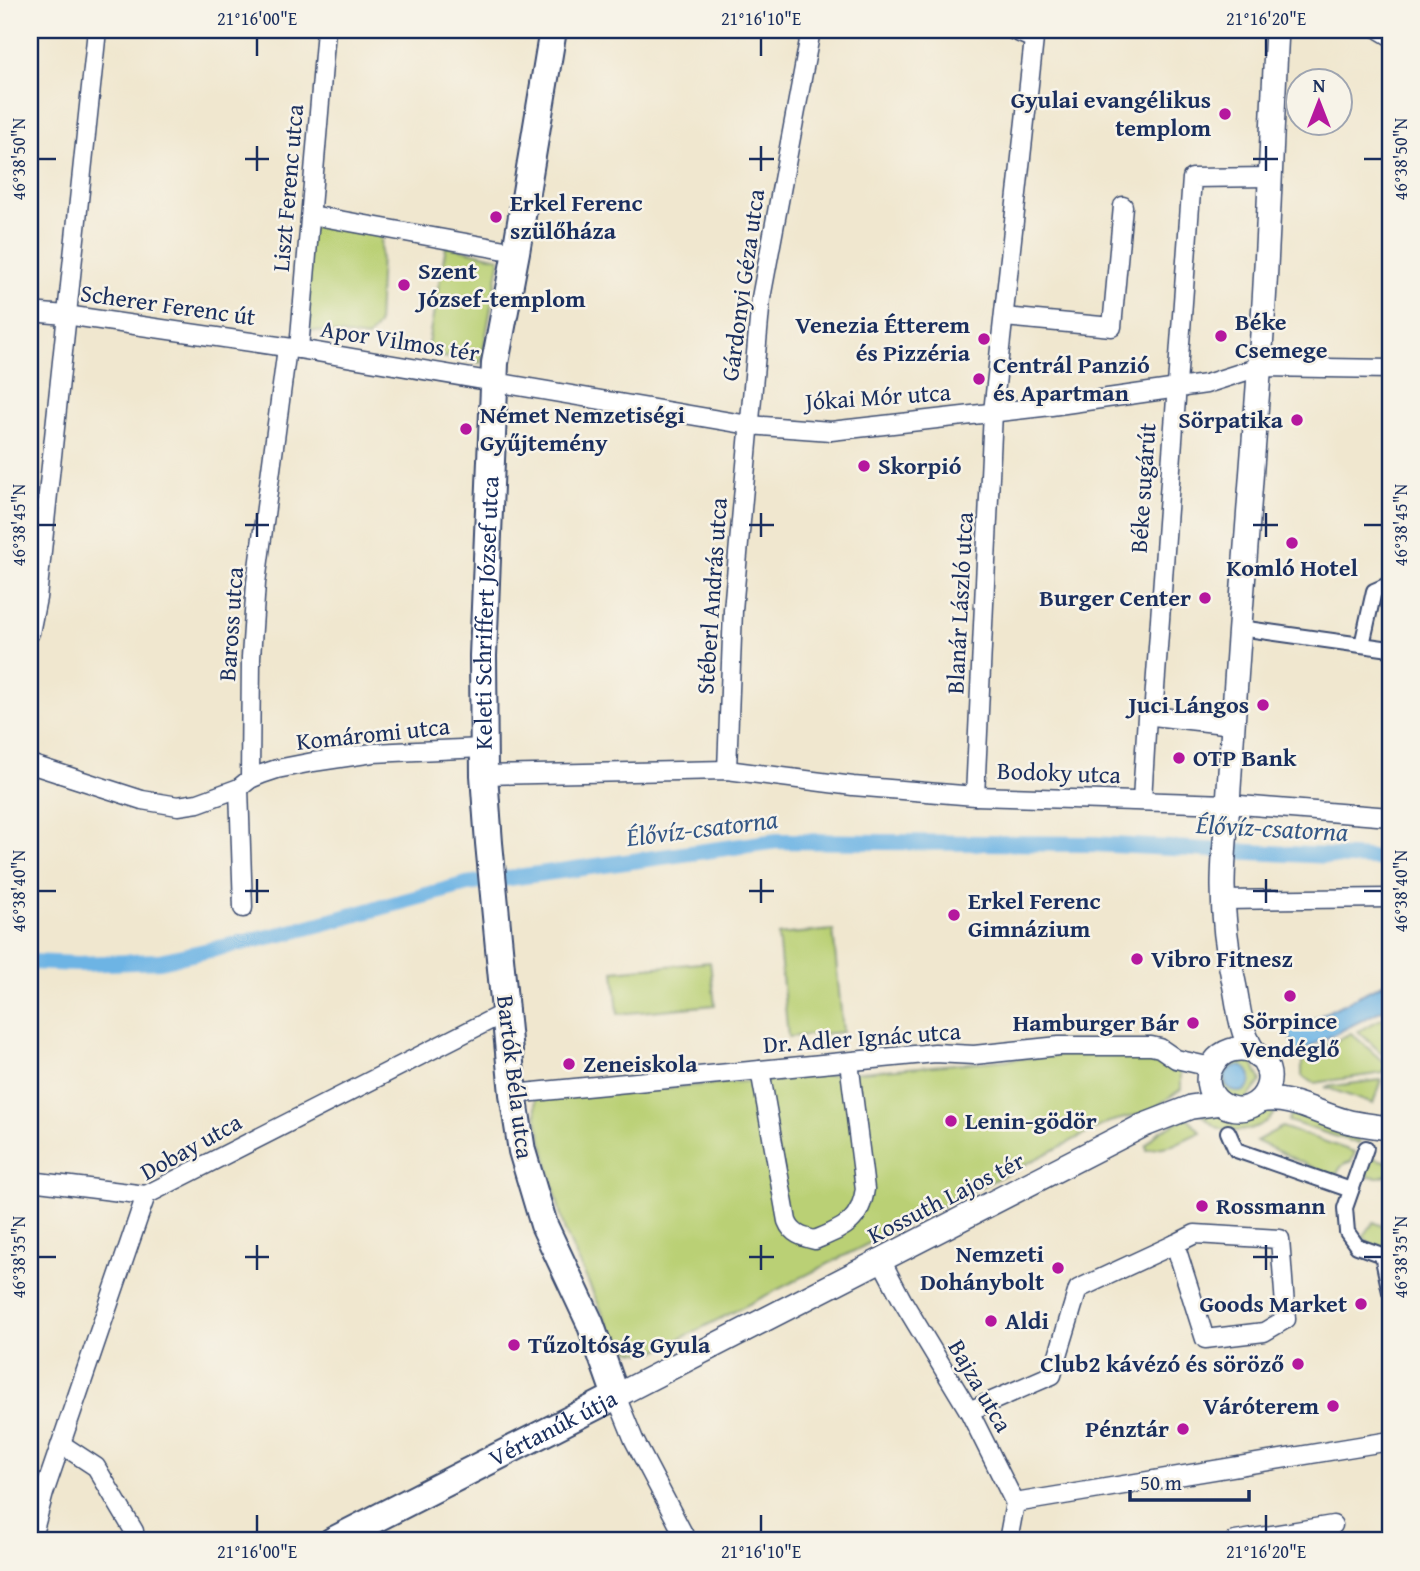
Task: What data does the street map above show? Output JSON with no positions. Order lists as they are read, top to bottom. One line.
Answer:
{"streets":{"main road":["Keleti Schriffert József utca","Bartók Béla utca","Vértanúk útja"],"street":["Liszt Ferenc utca","Gárdonyi Géza utca","Scherer Ferenc út","Apor Vilmos tér","Jókai Mór utca","Béke sugárút","Stéberl András utca","Blanár László utca","Baross utca","Komáromi utca","Bodoky utca","Dr. Adler Ignác utca","Dobay utca","Kossuth Lajos tér","Bajza utca"]},"crossings":[["Liszt Ferenc utca","Scherer Ferenc út"],["Liszt Ferenc utca","Apor Vilmos tér"],["Liszt Ferenc utca","Baross utca"],["Gárdonyi Géza utca","Jókai Mór utca"],["Gárdonyi Géza utca","Stéberl András utca"],["Scherer Ferenc út","Apor Vilmos tér"],["Scherer Ferenc út","Baross utca"],["Apor Vilmos tér","Jókai Mór utca"],["Apor Vilmos tér","Keleti Schriffert József utca"],["Apor Vilmos tér","Baross utca"],["Jókai Mór utca","Béke sugárút"],["Jókai Mór utca","Stéberl András utca"],["Jókai Mór utca","Blanár László utca"],["Jókai Mór utca","Keleti Schriffert József utca"],["Béke sugárút","Bodoky utca"],["Stéberl András utca","Bodoky utca"],["Blanár László utca","Bodoky utca"],["Keleti Schriffert József utca","Komáromi utca"],["Keleti Schriffert József utca","Bartók Béla utca"],["Baross utca","Komáromi utca"],["Dr. Adler Ignác utca","Bartók Béla utca"],["Dr. Adler Ignác utca","Kossuth Lajos tér"],["Bartók Béla utca","Dobay utca"],["Bartók Béla utca","Vértanúk útja"],["Kossuth Lajos tér","Bajza utca"],["Kossuth Lajos tér","Vértanúk útja"]],"water":["Élővíz-csatorna"],"places":["Gyulai evangélikus templom","Erkel Ferenc szülőháza","Szent József-templom","Béke Csemege","Venezia Étterem és Pizzéria","Centrál Panzió és Apartman","Sörpatika","Német Nemzetiségi Gyűjtemény","Skorpió","Komló Hotel","Burger Center","Juci Lángos","OTP Bank","Erkel Ferenc Gimnázium","Vibro Fitnesz","Sörpince Vendéglő","Hamburger Bár","Zeneiskola","Lenin-gödör","Rossmann","Nemzeti Dohánybolt","Goods Market","Aldi","Tűzoltóság Gyula","Club2 kávézó és söröző","Váróterem","Pénztár"],"scale_bar":"50 m","north":"top","coordinates":["21°16'00\"E","21°16'10\"E","21°16'20\"E","46°38'50\"N","46°38'45\"N","46°38'40\"N","46°38'35\"N"]}
